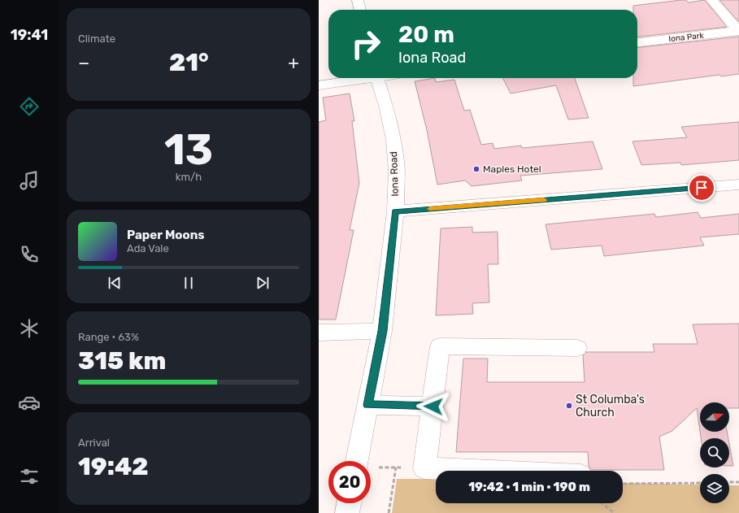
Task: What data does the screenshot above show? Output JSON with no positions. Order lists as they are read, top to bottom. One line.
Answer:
{"streets":{"street":["Iona Park","Iona Road"]},"places":["Maples Hotel","St Columba's Church"],"north":"right","page":{"tabs":"19:41","tile":["Climate",["13","km/h"],["Range · 63%","315 km"],["Arrival","19:42"]],"turn":["20 m","Iona Road"],"heat":["−","21°","+"],"song":["Paper Moons","Ada Vale"],"limit":"20","trip":"19:42 · 1 min · 190 m"}}
